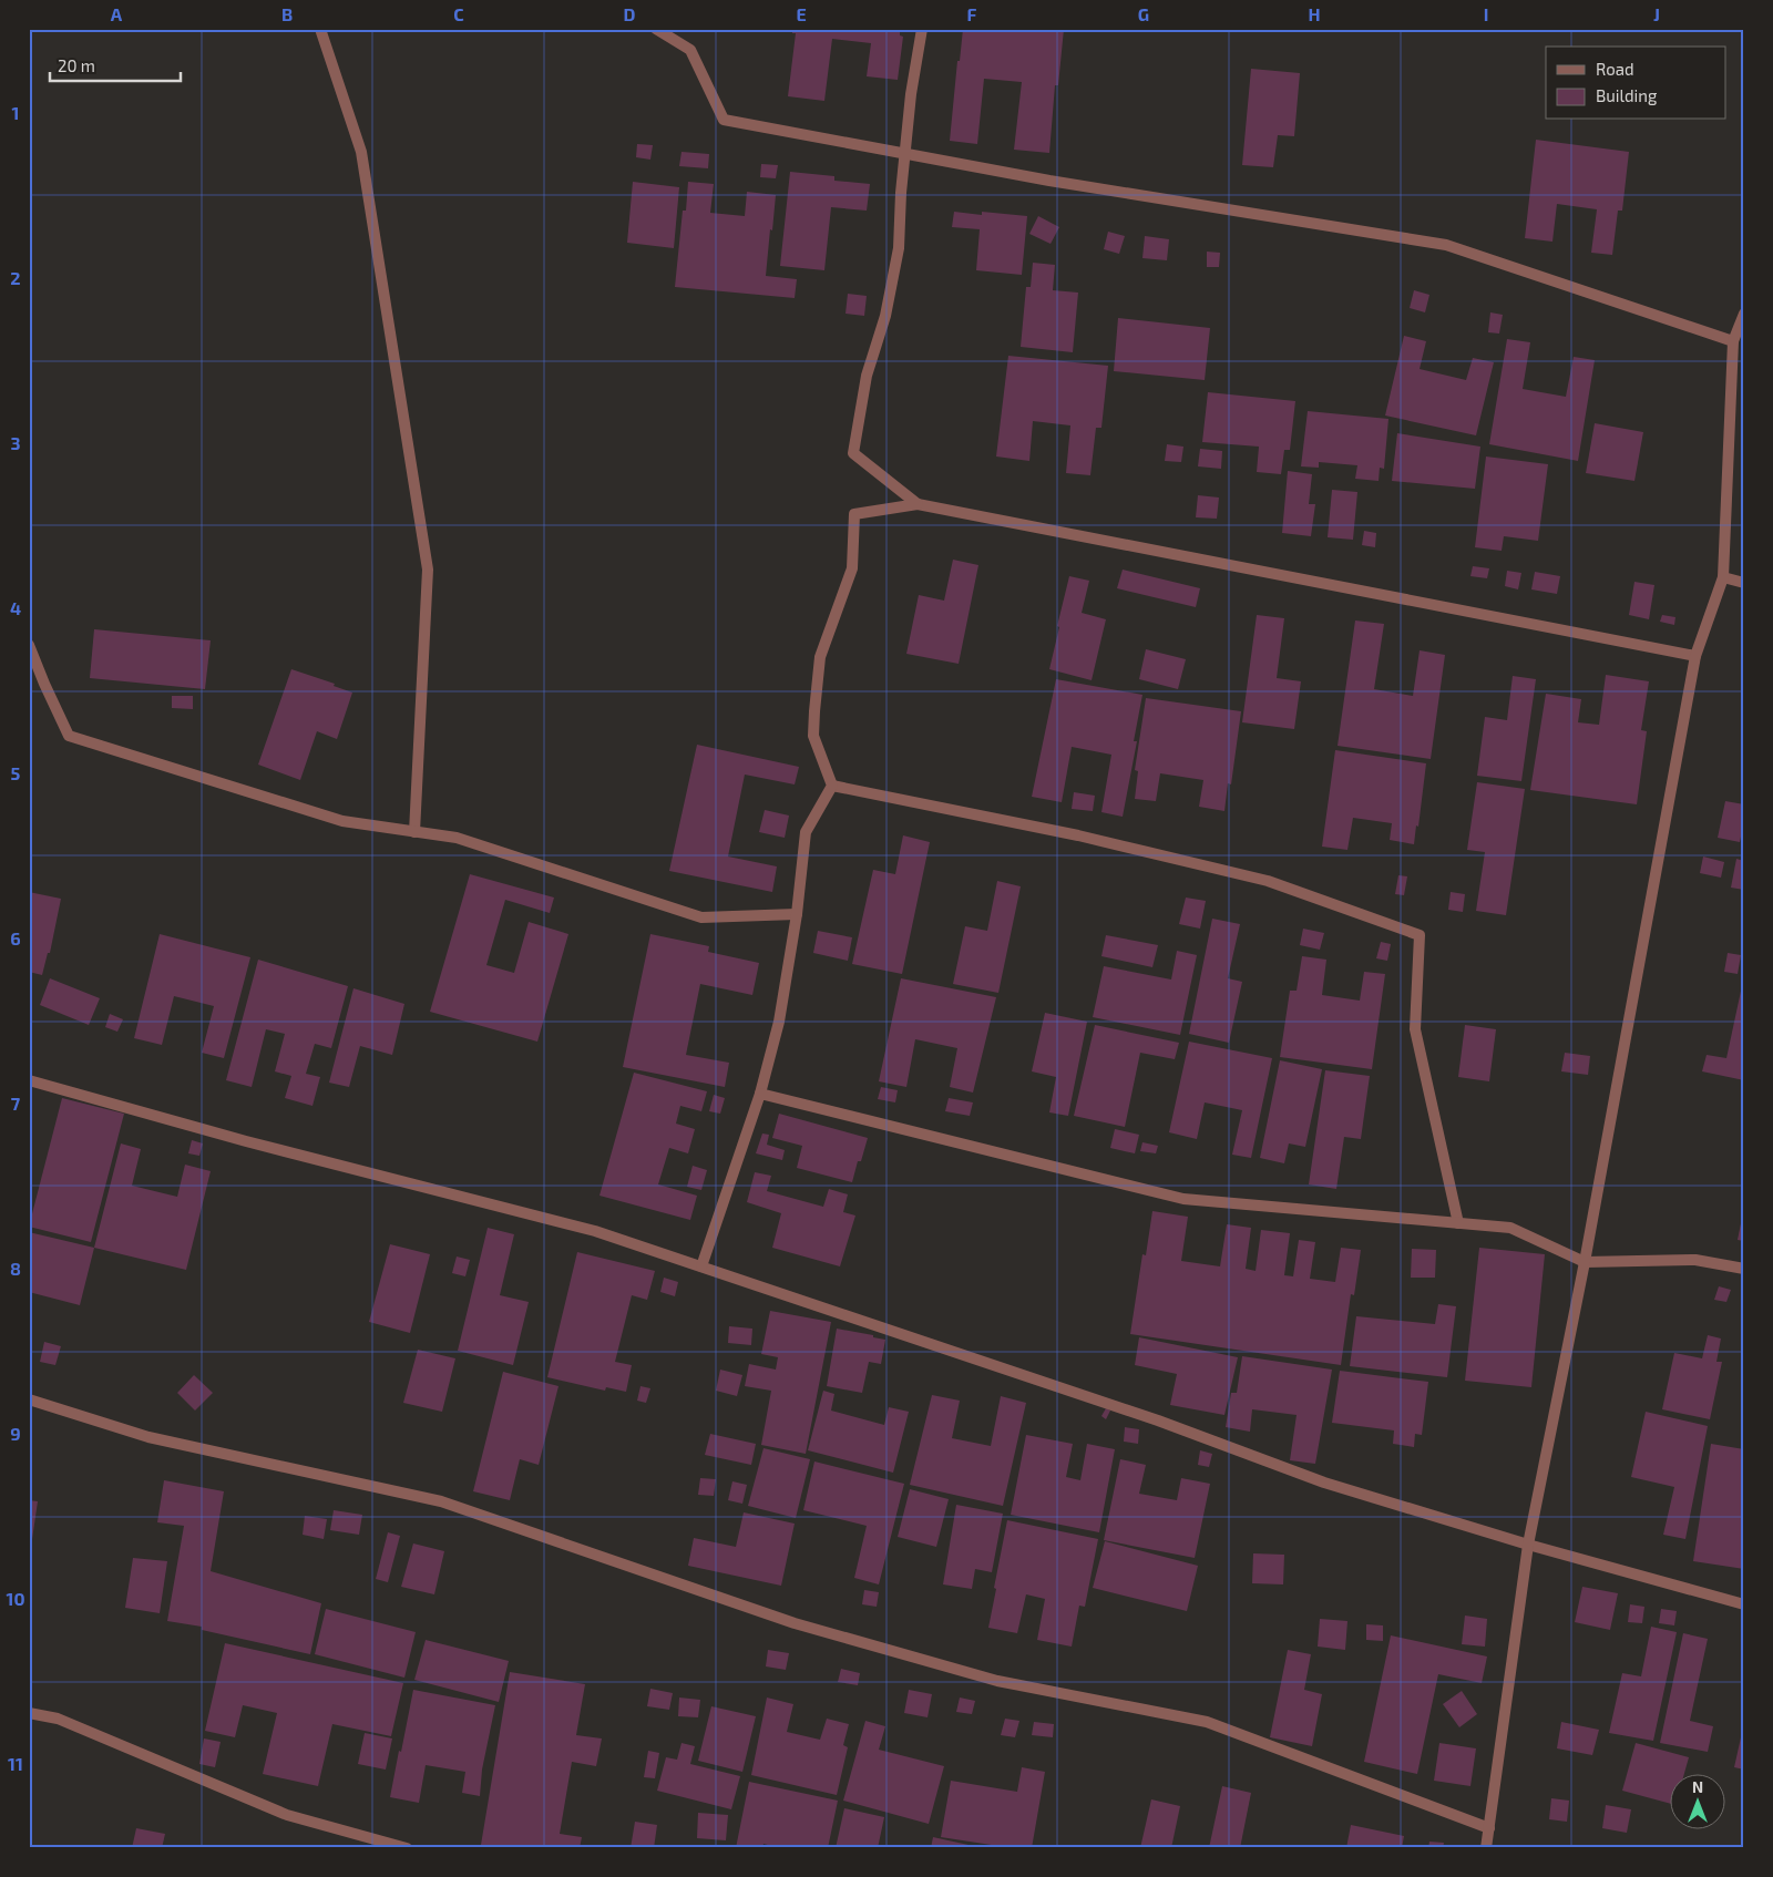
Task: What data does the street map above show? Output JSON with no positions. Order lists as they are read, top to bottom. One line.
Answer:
{"legend":["Road","Building"],"scale_bar":"20 m","north":"top","grid":{"columns":["A","B","C","D","E","F","G","H","I","J"],"rows":["1","2","3","4","5","6","7","8","9","10","11"]}}
